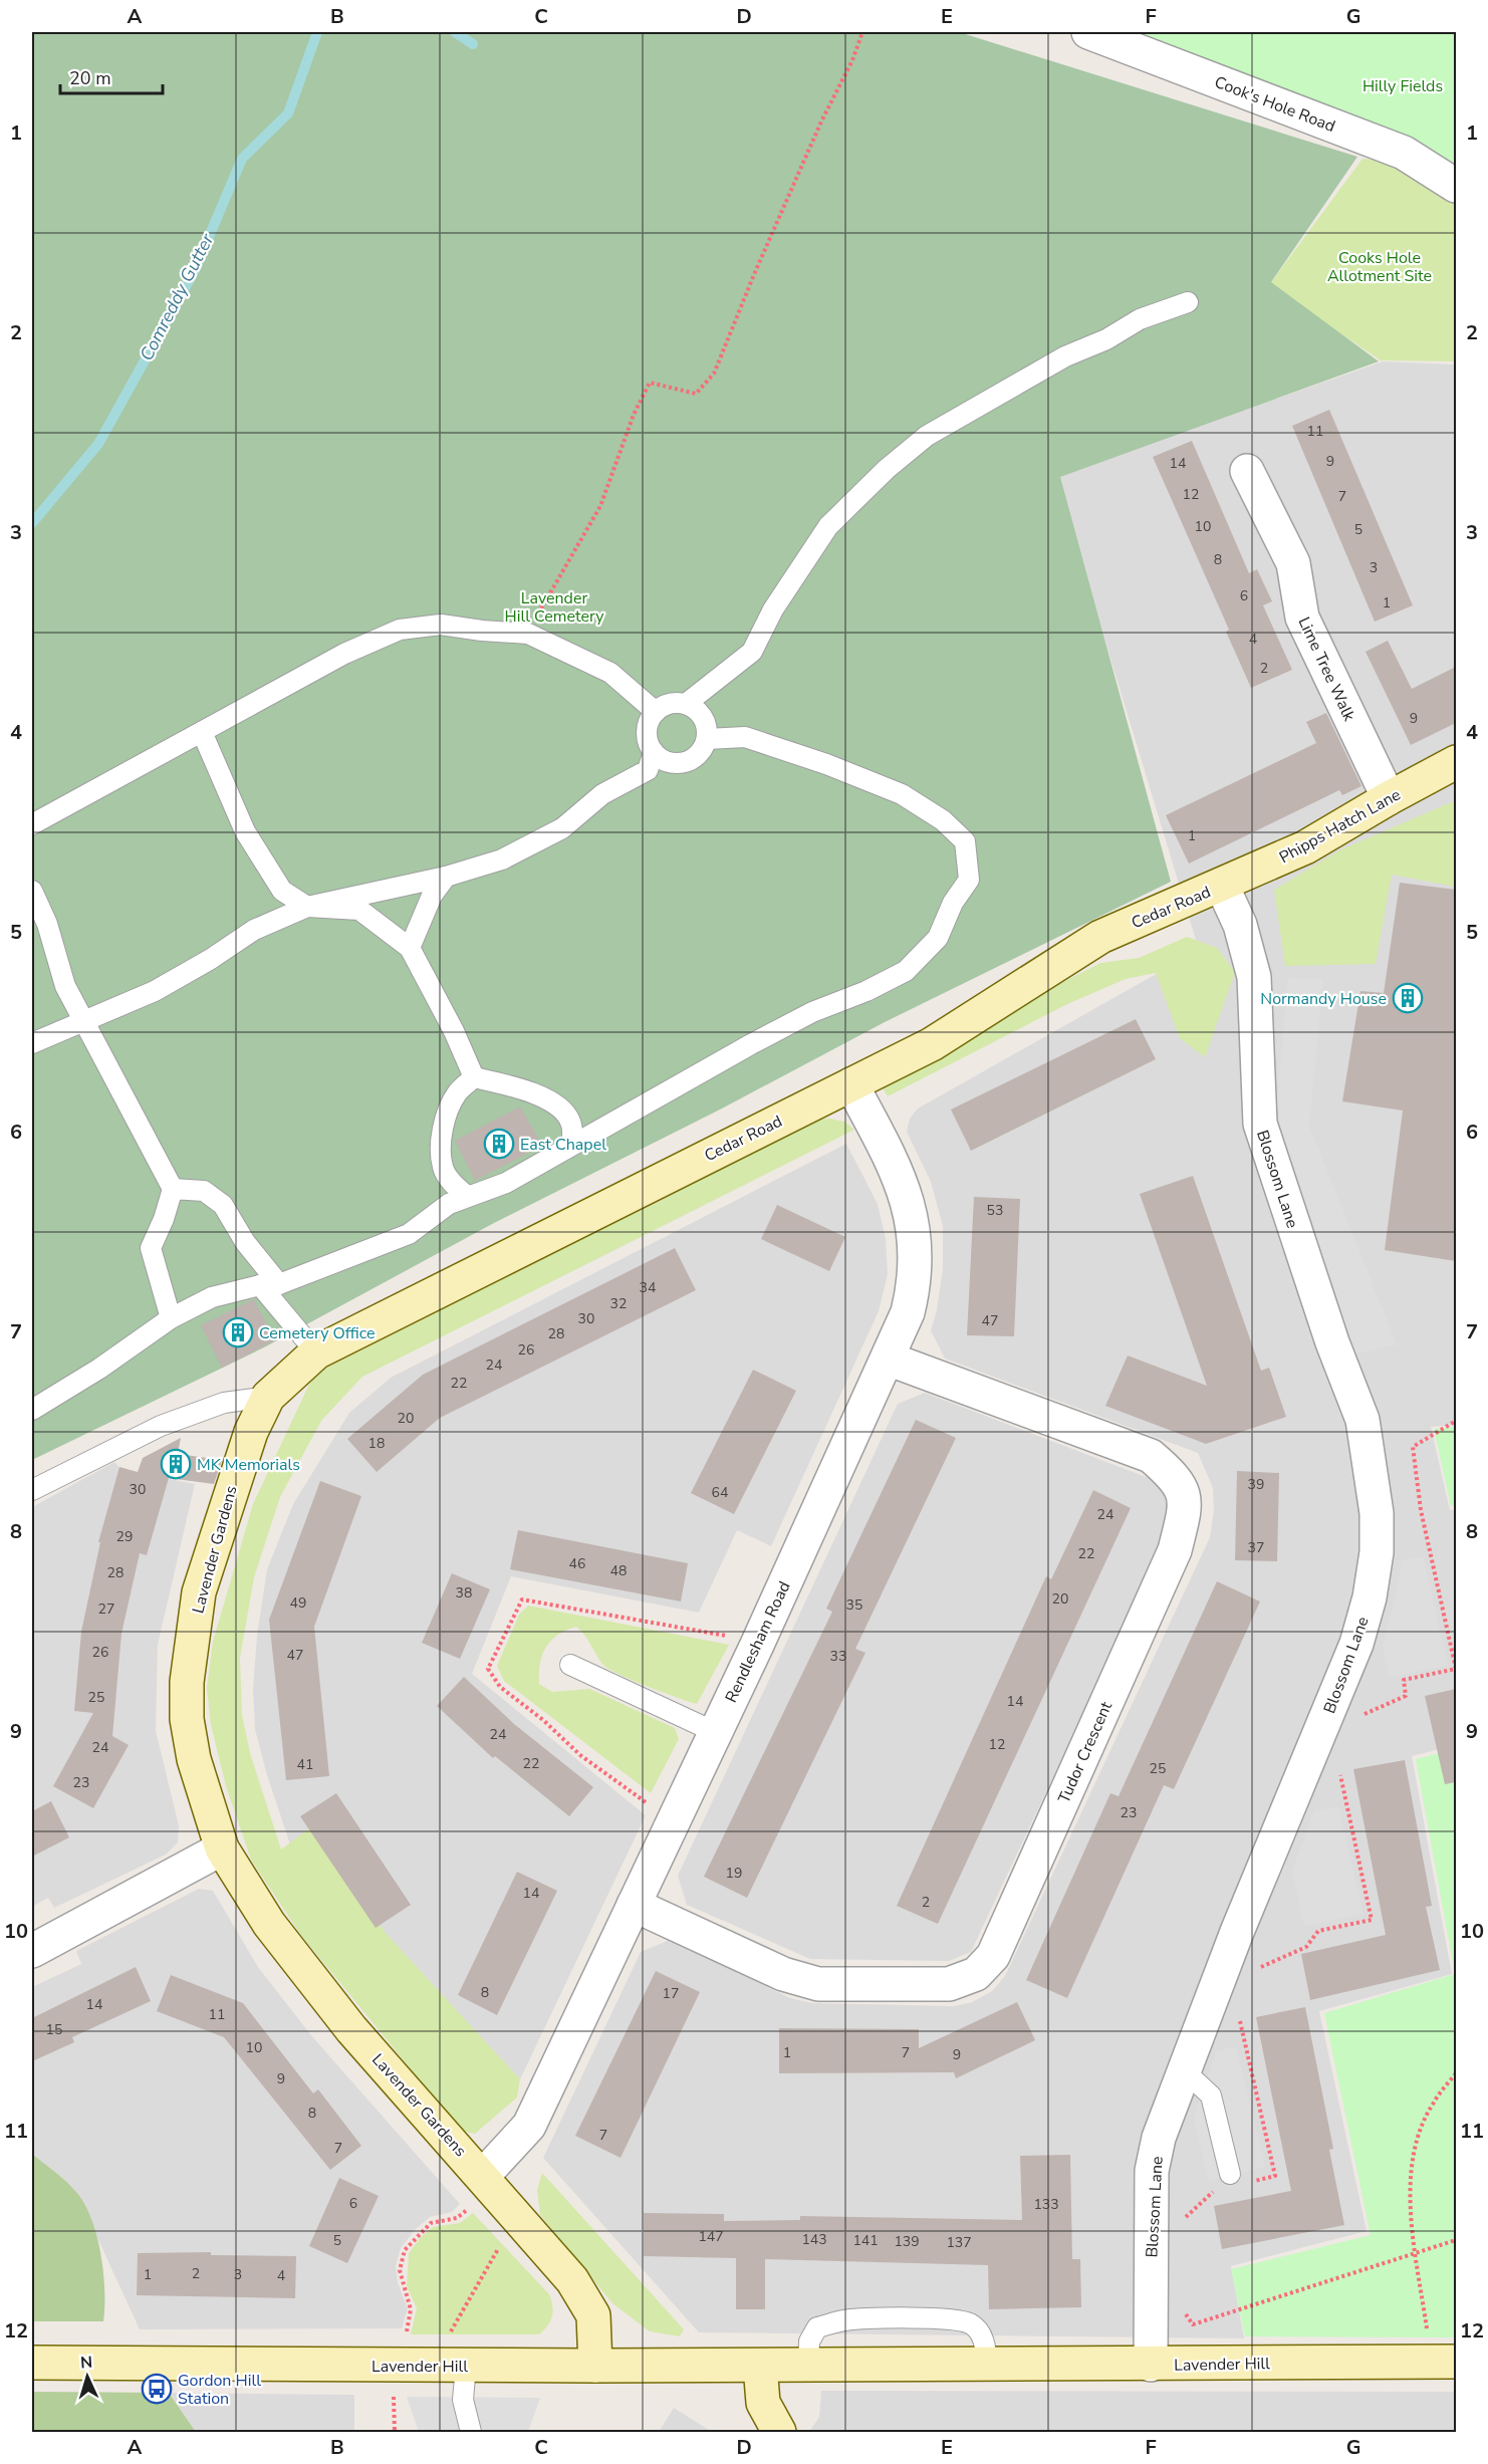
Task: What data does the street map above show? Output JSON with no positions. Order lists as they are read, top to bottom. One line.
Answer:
{"streets":{"street":["Cook's Hole Road","Lime Tree Walk","Phipps Hatch Lane","Cedar Road","Blossom Lane","Lavender Gardens","Rendlesham Road","Tudor Crescent","Lavender Hill"]},"crossings":[["Lime Tree Walk","Phipps Hatch Lane"],["Phipps Hatch Lane","Cedar Road"],["Phipps Hatch Lane","Blossom Lane"],["Cedar Road","Blossom Lane"],["Cedar Road","Lavender Gardens"],["Cedar Road","Rendlesham Road"],["Blossom Lane","Lavender Hill"],["Lavender Gardens","Rendlesham Road"],["Lavender Gardens","Lavender Hill"],["Rendlesham Road","Tudor Crescent"]],"water":["Comreddy Gutter"],"parks":["Hilly Fields","Cooks Hole Allotment Site","Lavender Hill Cemetery"],"places":{"building":["Normandy House","East Chapel","Cemetery Office","MK Memorials"],"bus stop":["Gordon Hill Station"]},"house_numbers":["11","9","14","12","7","10","5","8","3","6","1","4","2","9","1","53","34","32","30","47","28","26","24","22","20","18","39","30","64","24","29","37","22","46","48","28","38","20","49","35","27","26","47","33","25","14","24","12","24","22","41","25","23","23","19","14","2","8","17","14","11","15","10","1","7","9","9","8","7","7","6","133","147","143","5","141","139","137","2","1","3","4"],"scale_bar":"20 m","north":"top","grid":{"columns":["A","B","C","D","E","F","G"],"rows":["1","2","3","4","5","6","7","8","9","10","11","12"]}}
